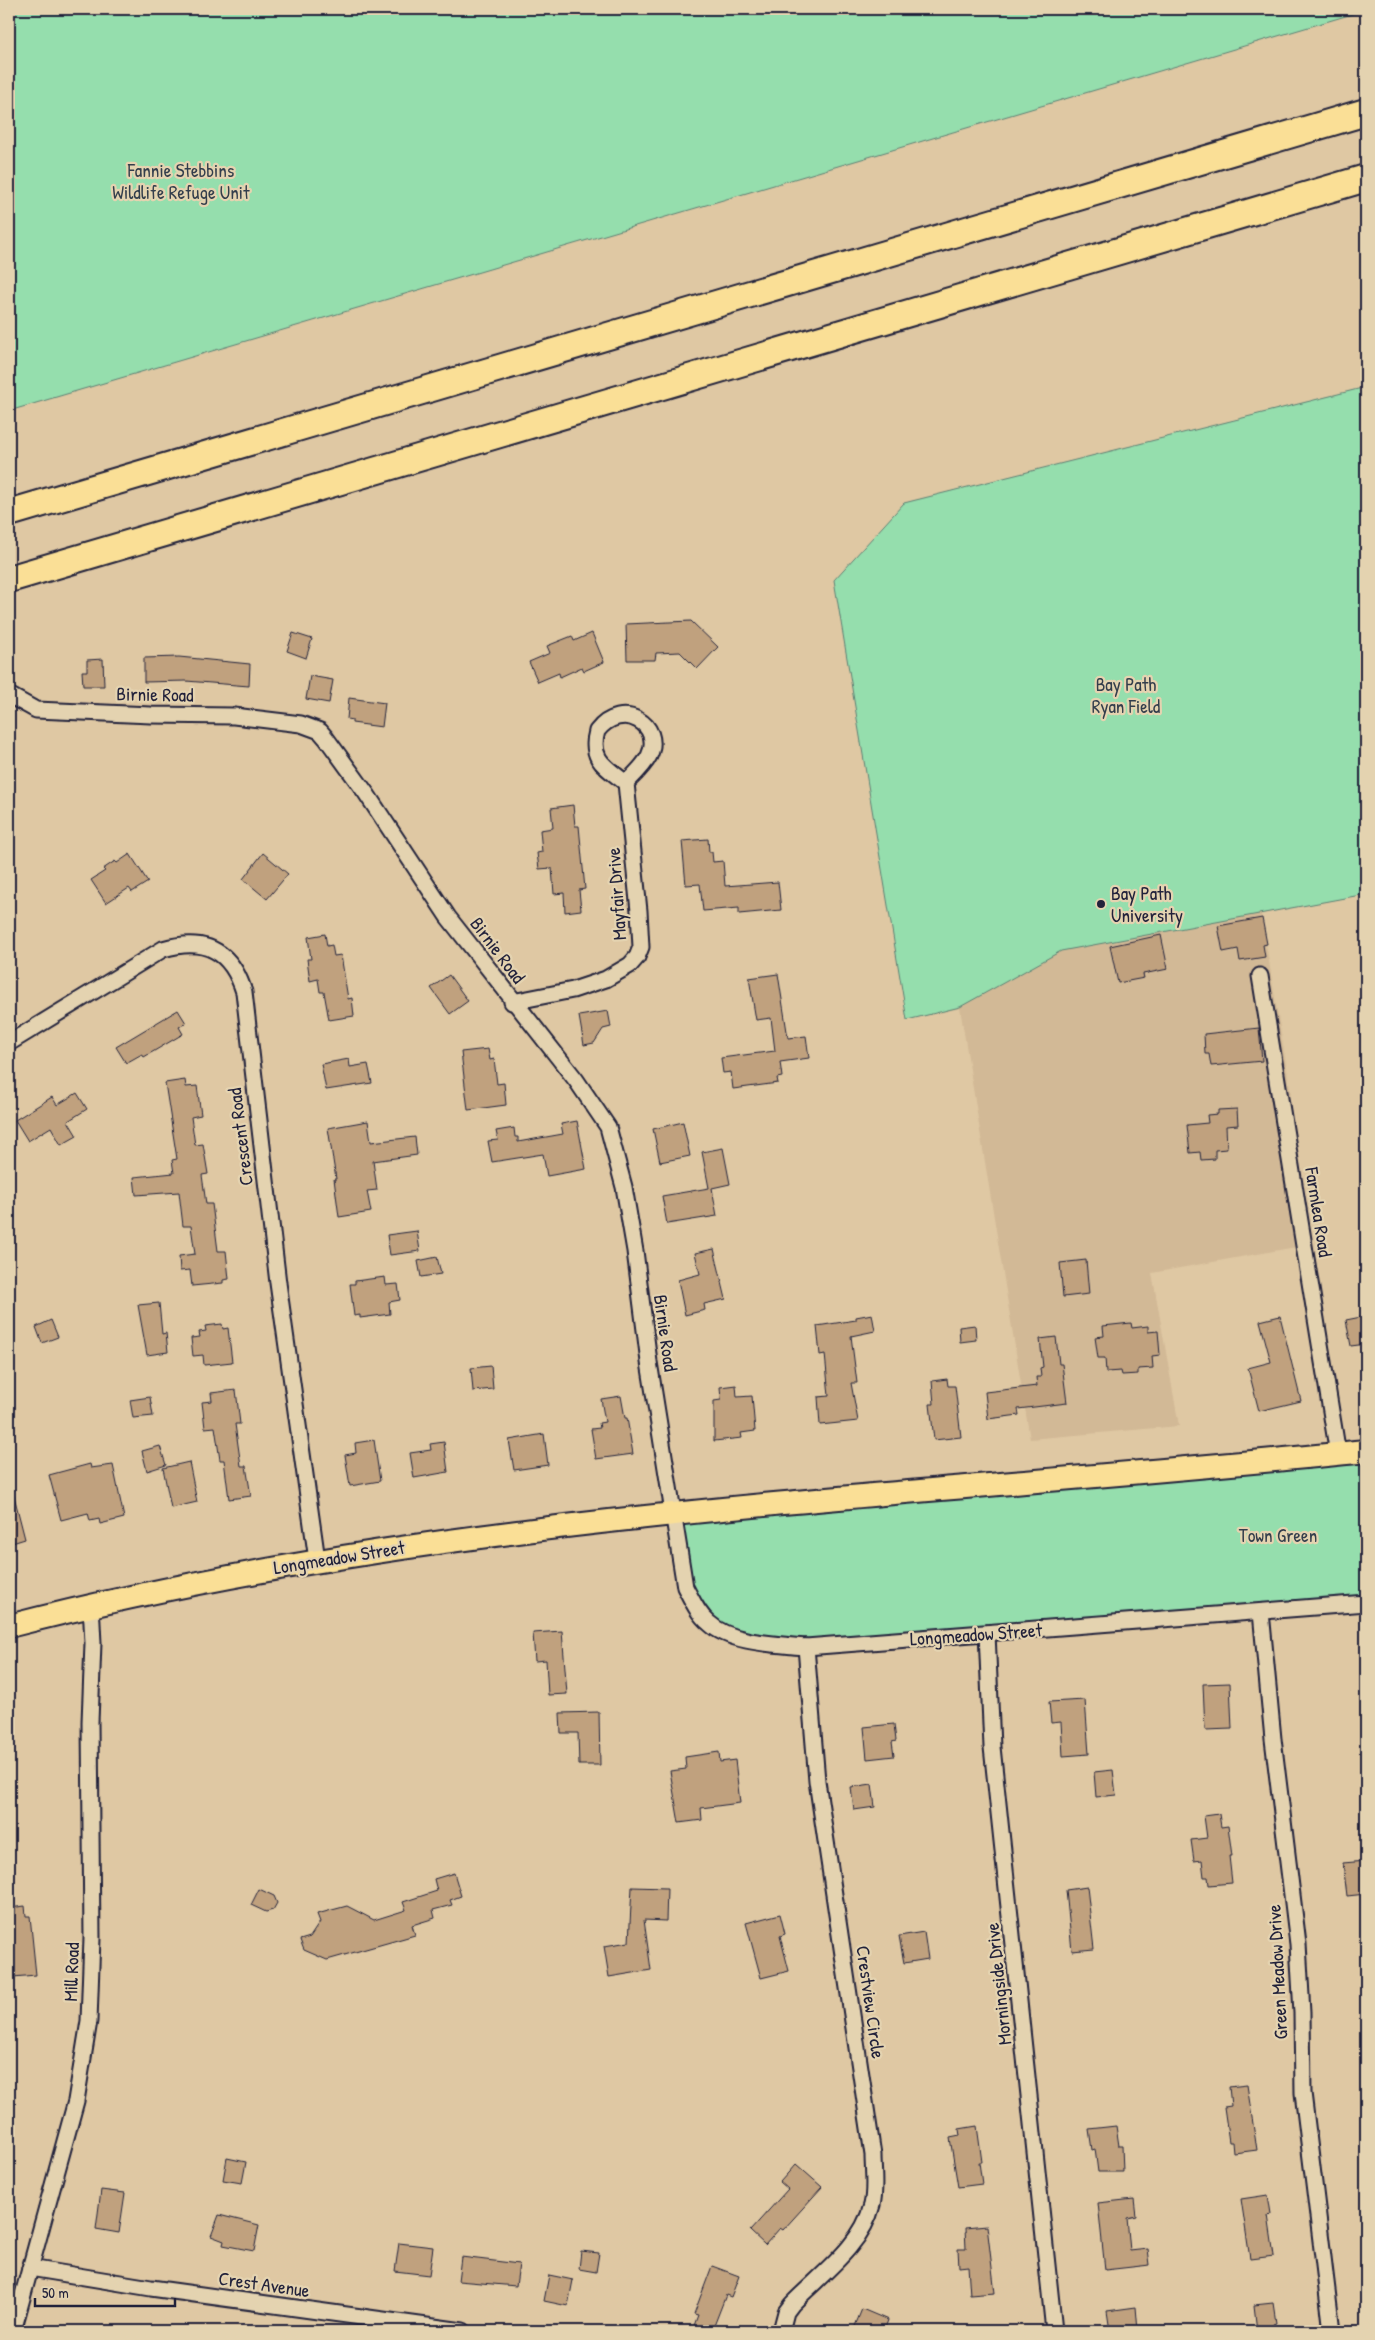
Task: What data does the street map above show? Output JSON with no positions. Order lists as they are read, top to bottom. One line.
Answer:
{"streets":{"main road":["Longmeadow Street"],"street":["Birnie Road","Mayfair Drive","Crescent Road","Farmlea Road","Mill Road","Green Meadow Drive","Morningside Drive","Crestview Circle","Crest Avenue"]},"crossings":[["Birnie Road","Mayfair Drive"],["Birnie Road","Longmeadow Street"],["Crescent Road","Longmeadow Street"],["Farmlea Road","Longmeadow Street"],["Longmeadow Street","Mill Road"],["Longmeadow Street","Green Meadow Drive"],["Longmeadow Street","Morningside Drive"],["Longmeadow Street","Crestview Circle"],["Mill Road","Crest Avenue"]],"parks":["Fannie Stebbins Wildlife Refuge Unit","Bay Path Ryan Field","Town Green"],"places":["Bay Path University"],"scale_bar":"50 m"}
